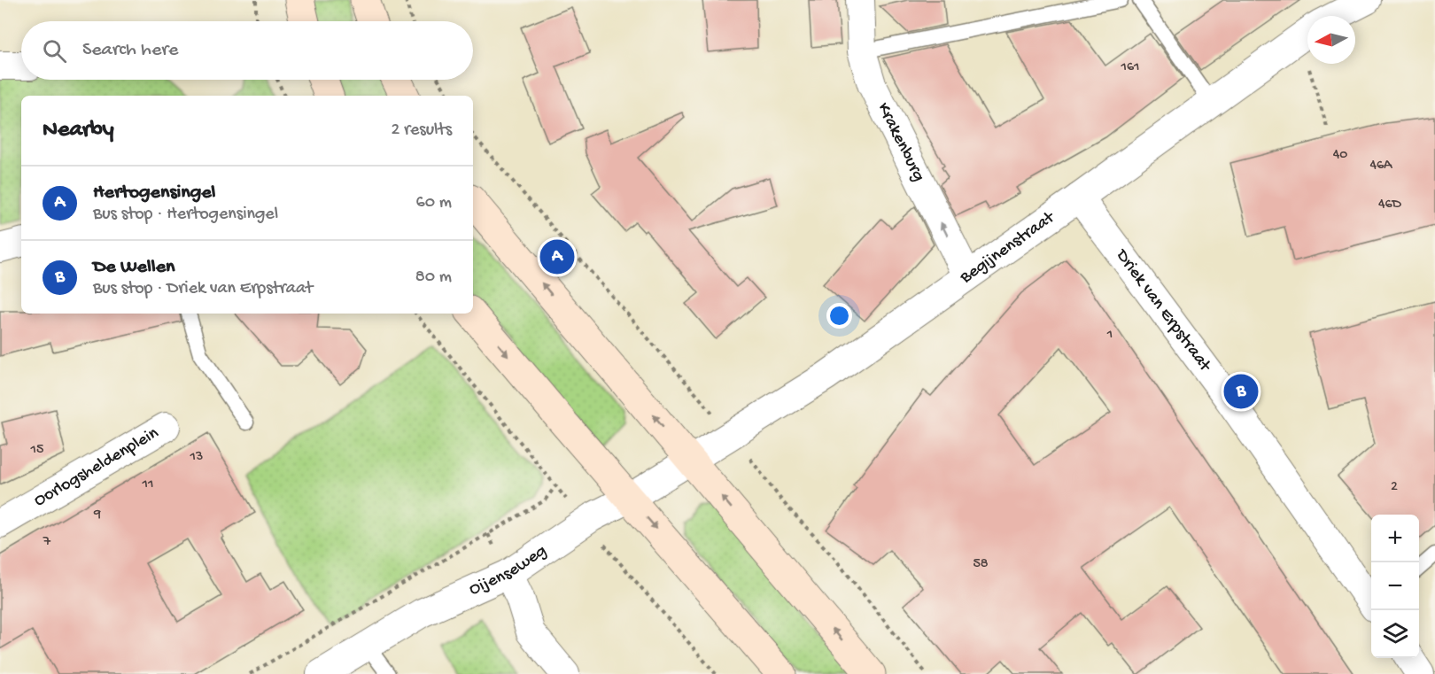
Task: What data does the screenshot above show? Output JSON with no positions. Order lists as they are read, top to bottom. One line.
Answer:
{"streets":{"street":["Krakenburg","Begijnenstraat","Driek van Erpstraat","Oorlogsheldenplein","Oijenseweg"]},"crossings":[["Krakenburg","Begijnenstraat"],["Begijnenstraat","Driek van Erpstraat"],["Begijnenstraat","Oijenseweg"]],"one_way":["Krakenburg"],"house_numbers":["161","40","46A","46D","1","15","13","11","2","9","7","58"],"north":"left","page":{"search":"Search here","heading":["Nearby","2 results"],"list":[{"mark":"A","name":"Hertogensingel","note":"Bus stop · Hertogensingel","value":"60 m"},{"mark":"B","name":"De Wellen","note":"Bus stop · Driek van Erpstraat","value":"80 m"}],"pins":["A","B"],"map_buttons":["+","−"]}}
